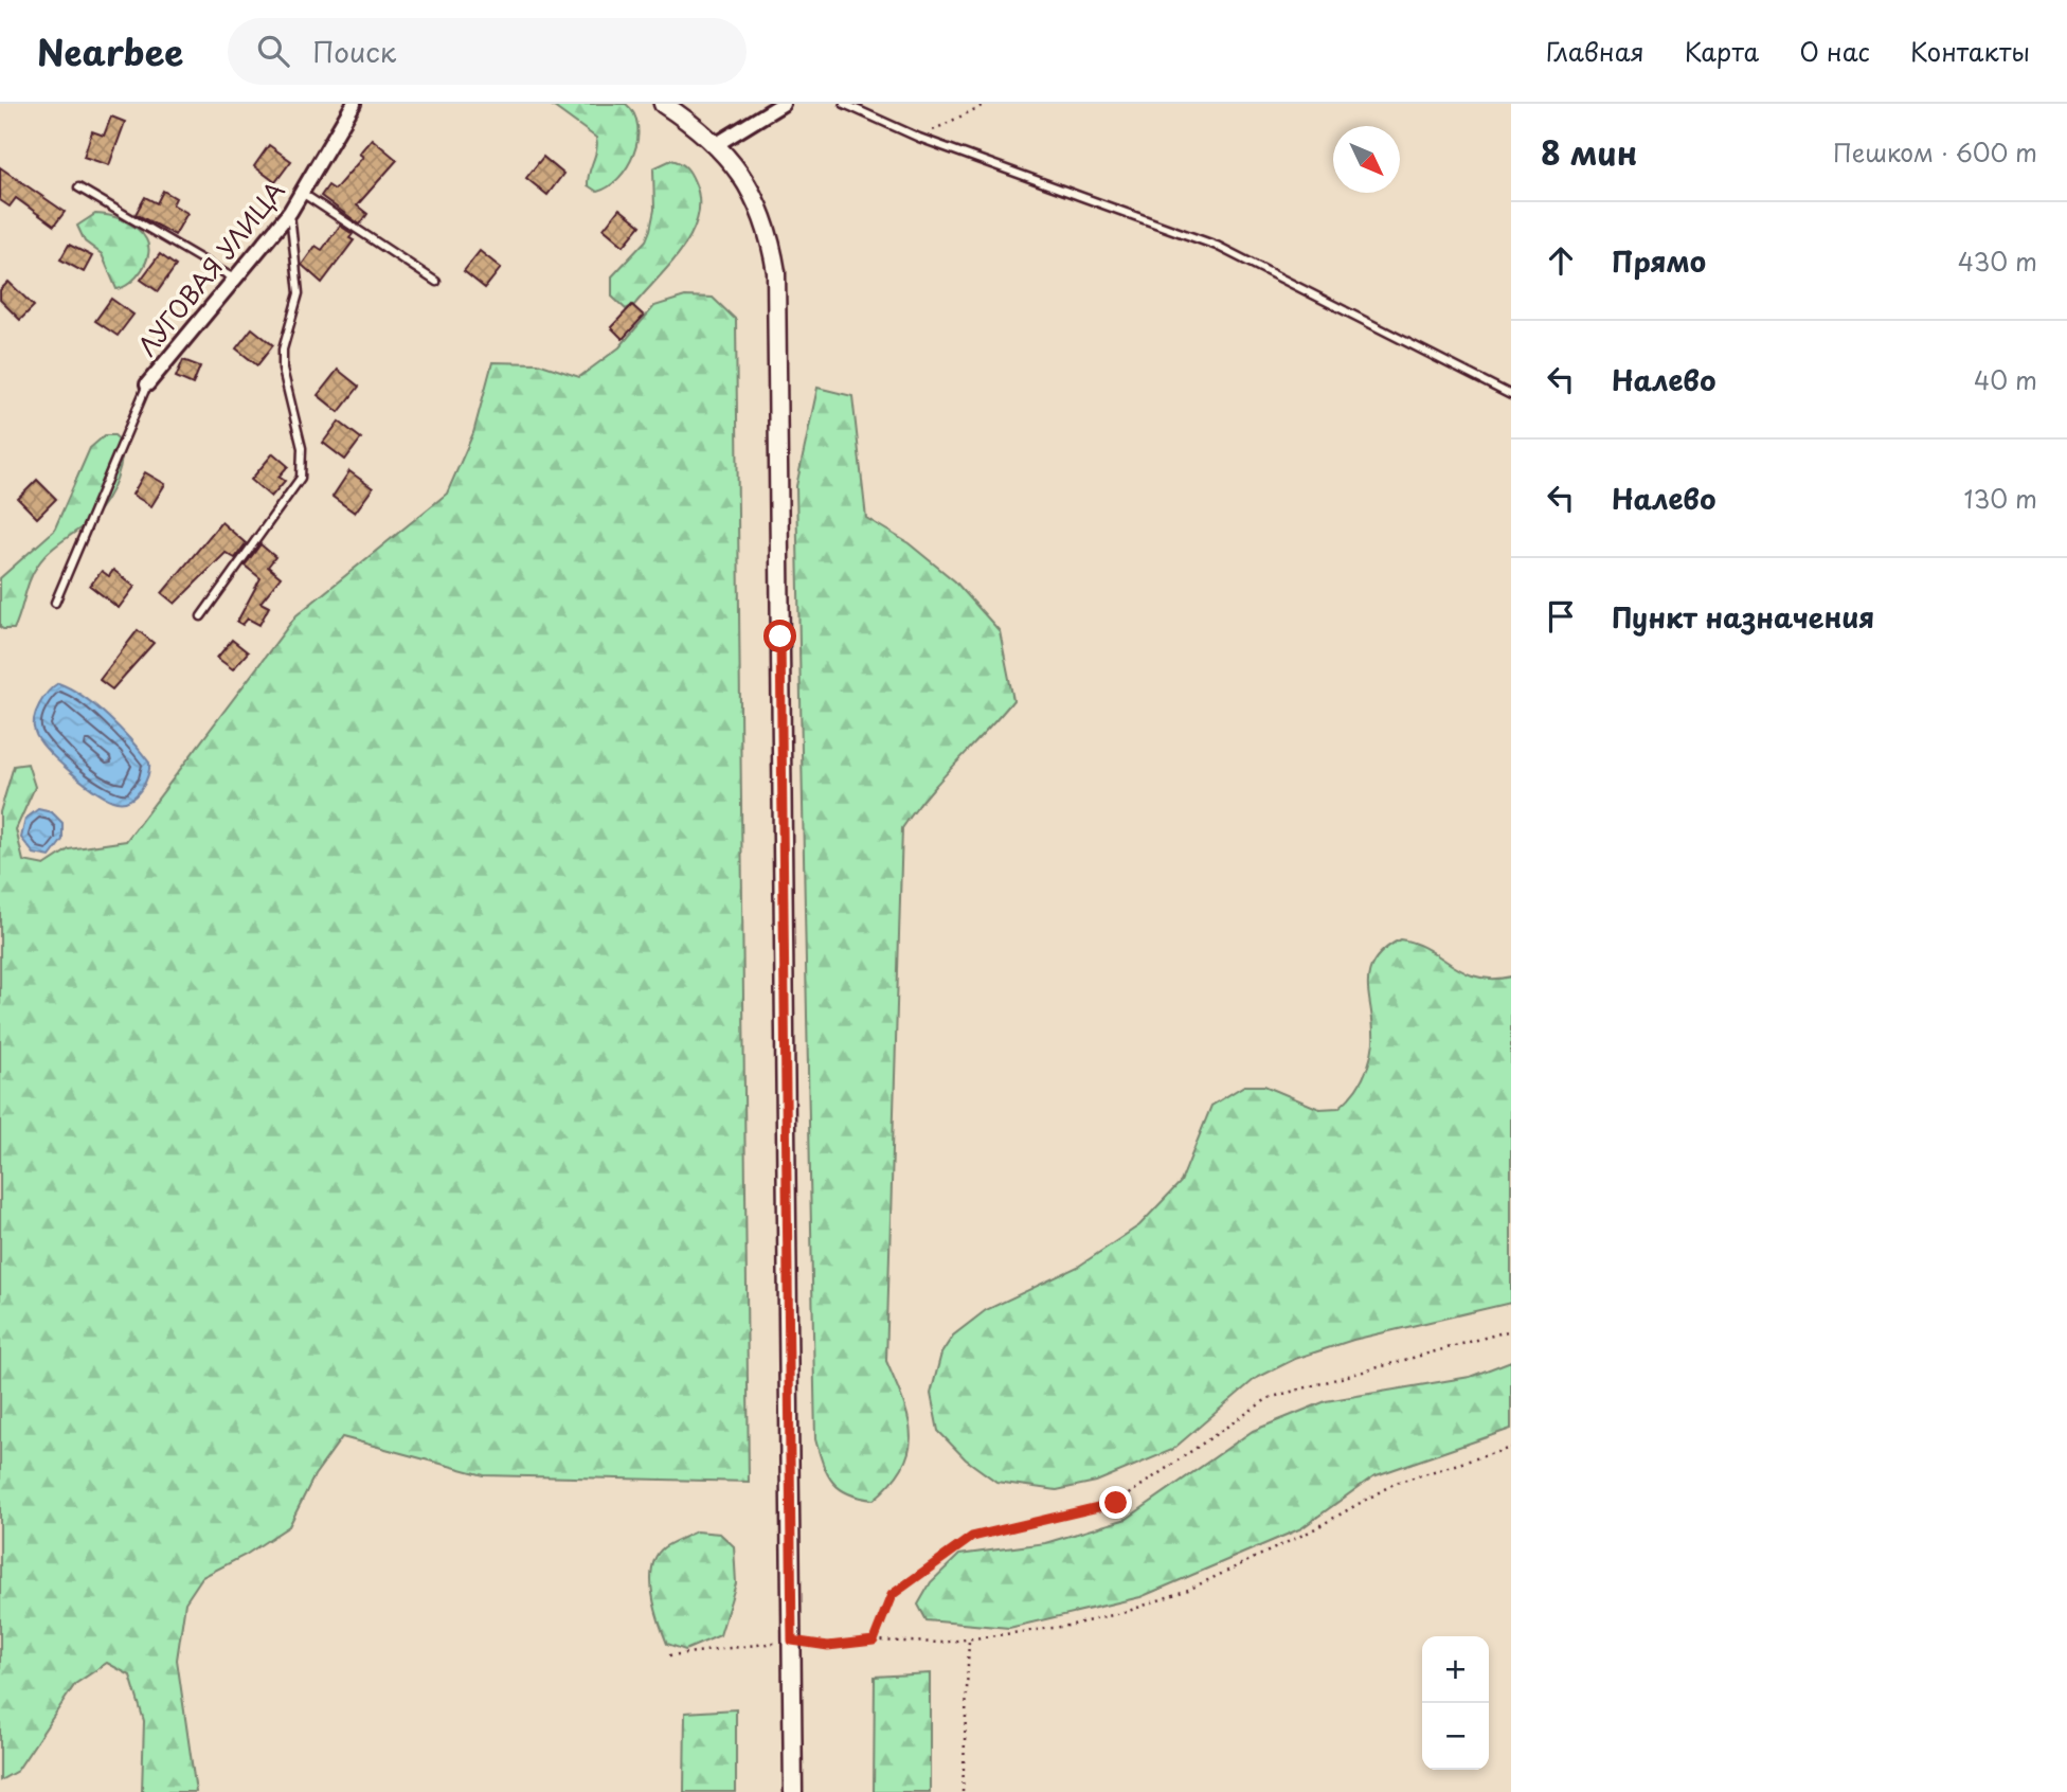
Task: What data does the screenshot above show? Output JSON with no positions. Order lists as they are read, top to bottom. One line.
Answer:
{"streets":{"street":["ЛУГОВАЯ УЛИЦА"]},"north":"bottom right","page":{"header":"Nearbee","search":"Поиск","nav":["Главная","Карта","О нас","Контакты"],"heading":["8 мин","Пешком · 600 m"],"list":[["Прямо","430 m"],["Налево","40 m"],["Налево","130 m"],"Пункт назначения"],"map_buttons":["+","−"]}}
